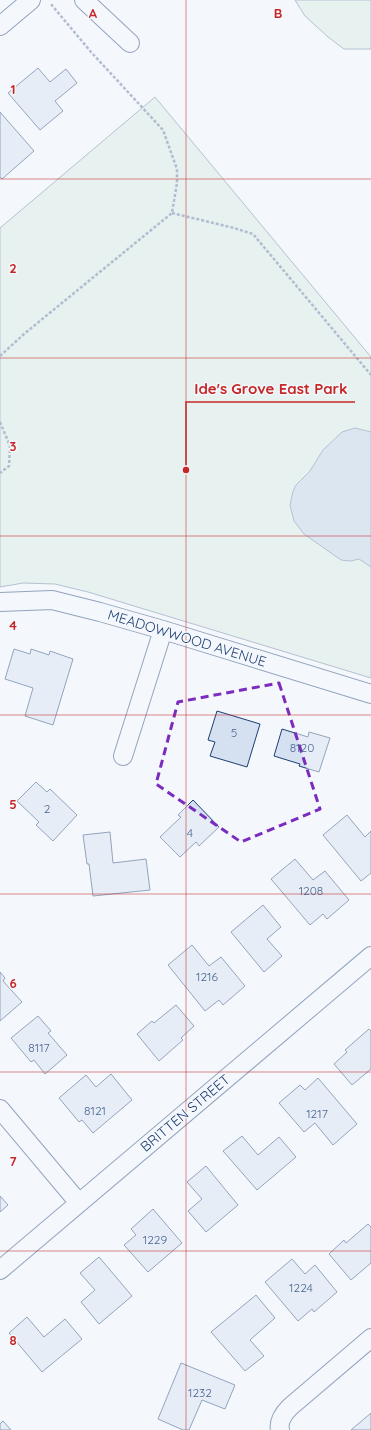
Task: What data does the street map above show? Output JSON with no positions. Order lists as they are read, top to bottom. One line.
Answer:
{"streets":{"street":["MEADOWWOOD AVENUE","BRITTEN STREET"]},"places":["Ide's Grove East Park"],"house_numbers":["5","8120","2","4","1208","1216","8117","8121","1217","1229","1224","1232"],"grid":{"columns":["A","B"],"rows":["1","2","3","4","5","6","7","8"]}}
